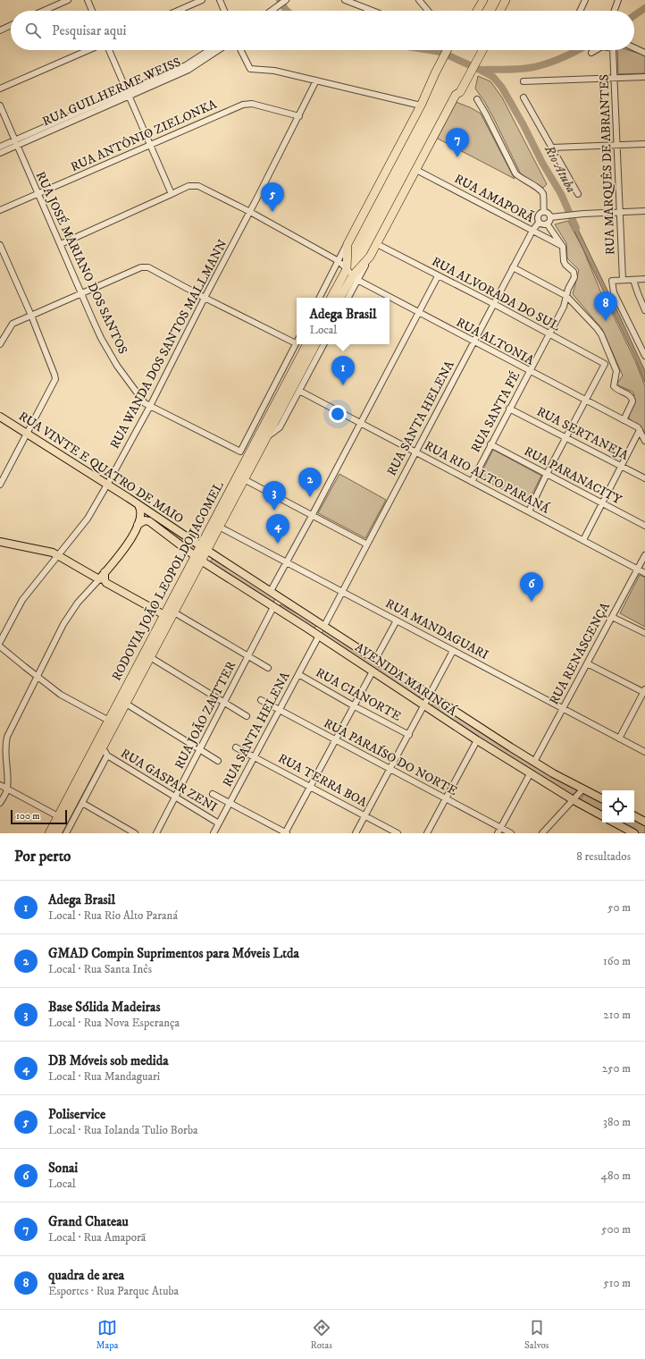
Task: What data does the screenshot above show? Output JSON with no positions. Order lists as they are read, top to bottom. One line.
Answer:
{"streets":{"highway":["RODOVIA JOÃO LEOPOLDO JACOMEL"],"main road":["RUA VINTE E QUATRO DE MAIO","AVENIDA MARINGÁ"],"street":["RUA GUILHERME WEISS","RUA ANTÔNIO ZIELONKA","RUA MARQUÊS DE ABRANTES","RUA AMAPORÃ","RUA JOSÉ MARIANO DOS SANTOS","RUA ALVORADA DO SUL","RUA ALTONIA","RUA WANDA DOS SANTOS MALLMANN","RUA SANTA FÉ","RUA SANTA HELENA","RUA SERTANEJA","RUA PARANACITY","RUA RIO ALTO PARANÁ","RUA MANDAGUARI","RUA RENASCENÇA","RUA CIANORTE","RUA JOÃO ZAITTER","RUA PARAÍSO DO NORTE","RUA GASPAR ZENI","RUA TERRA BOA"]},"crossings":[["RUA GUILHERME WEISS","RUA JOSÉ MARIANO DOS SANTOS"],["RUA ANTÔNIO ZIELONKA","RUA JOSÉ MARIANO DOS SANTOS"],["RUA ANTÔNIO ZIELONKA","RUA WANDA DOS SANTOS MALLMANN"],["RUA AMAPORÃ","RUA SANTA FÉ"],["RUA AMAPORÃ","RUA SANTA HELENA"],["RUA JOSÉ MARIANO DOS SANTOS","RUA WANDA DOS SANTOS MALLMANN"],["RUA ALVORADA DO SUL","RUA SANTA FÉ"],["RUA ALVORADA DO SUL","RUA SANTA HELENA"],["RUA ALTONIA","RUA SANTA FÉ"],["RUA ALTONIA","RUA SANTA HELENA"],["RUA WANDA DOS SANTOS MALLMANN","RUA VINTE E QUATRO DE MAIO"],["RUA SANTA FÉ","RUA SERTANEJA"],["RUA SANTA FÉ","RUA PARANACITY"],["RUA SANTA FÉ","RUA RIO ALTO PARANÁ"],["RUA SANTA HELENA","RUA RIO ALTO PARANÁ"],["RUA SANTA HELENA","RUA MANDAGUARI"],["RUA SANTA HELENA","AVENIDA MARINGÁ"],["RUA SANTA HELENA","RUA CIANORTE"],["RUA SANTA HELENA","RUA PARAÍSO DO NORTE"],["RUA SANTA HELENA","RUA GASPAR ZENI"],["RUA SANTA HELENA","RUA TERRA BOA"],["RUA VINTE E QUATRO DE MAIO","RODOVIA JOÃO LEOPOLDO JACOMEL"],["RUA VINTE E QUATRO DE MAIO","AVENIDA MARINGÁ"],["RUA RIO ALTO PARANÁ","RODOVIA JOÃO LEOPOLDO JACOMEL"],["RUA RIO ALTO PARANÁ","RUA RENASCENÇA"],["RODOVIA JOÃO LEOPOLDO JACOMEL","RUA MANDAGUARI"],["RODOVIA JOÃO LEOPOLDO JACOMEL","AVENIDA MARINGÁ"],["RUA MANDAGUARI","RUA RENASCENÇA"],["RUA RENASCENÇA","AVENIDA MARINGÁ"],["AVENIDA MARINGÁ","RUA JOÃO ZAITTER"],["RUA JOÃO ZAITTER","RUA GASPAR ZENI"]],"water":["Rio Atuba"],"scale_bar":"100 m","page":{"search":"Pesquisar aqui","pins":["7","5","8","1","2","3","4","6"],"popup":["Adega Brasil","Local"],"scale":"100 m","heading":["Por perto","8 resultados"],"list":[{"mark":"1","name":"Adega Brasil","note":"Local · Rua Rio Alto Paraná","value":"50 m"},{"mark":"2","name":"GMAD Compin Suprimentos para Móveis Ltda","note":"Local · Rua Santa Inês","value":"160 m"},{"mark":"3","name":"Base Sólida Madeiras","note":"Local · Rua Nova Esperança","value":"210 m"},{"mark":"4","name":"DB Móveis sob medida","note":"Local · Rua Mandaguari","value":"250 m"},{"mark":"5","name":"Poliservice","note":"Local · Rua Iolanda Tulio Borba","value":"380 m"},{"mark":"6","name":"Sonai","note":"Local","value":"480 m"},{"mark":"7","name":"Grand Chateau","note":"Local · Rua Amaporã","value":"500 m"},{"mark":"8","name":"quadra de area","note":"Esportes · Rua Parque Atuba","value":"510 m"}],"nav":["Mapa","Rotas","Salvos"]}}
